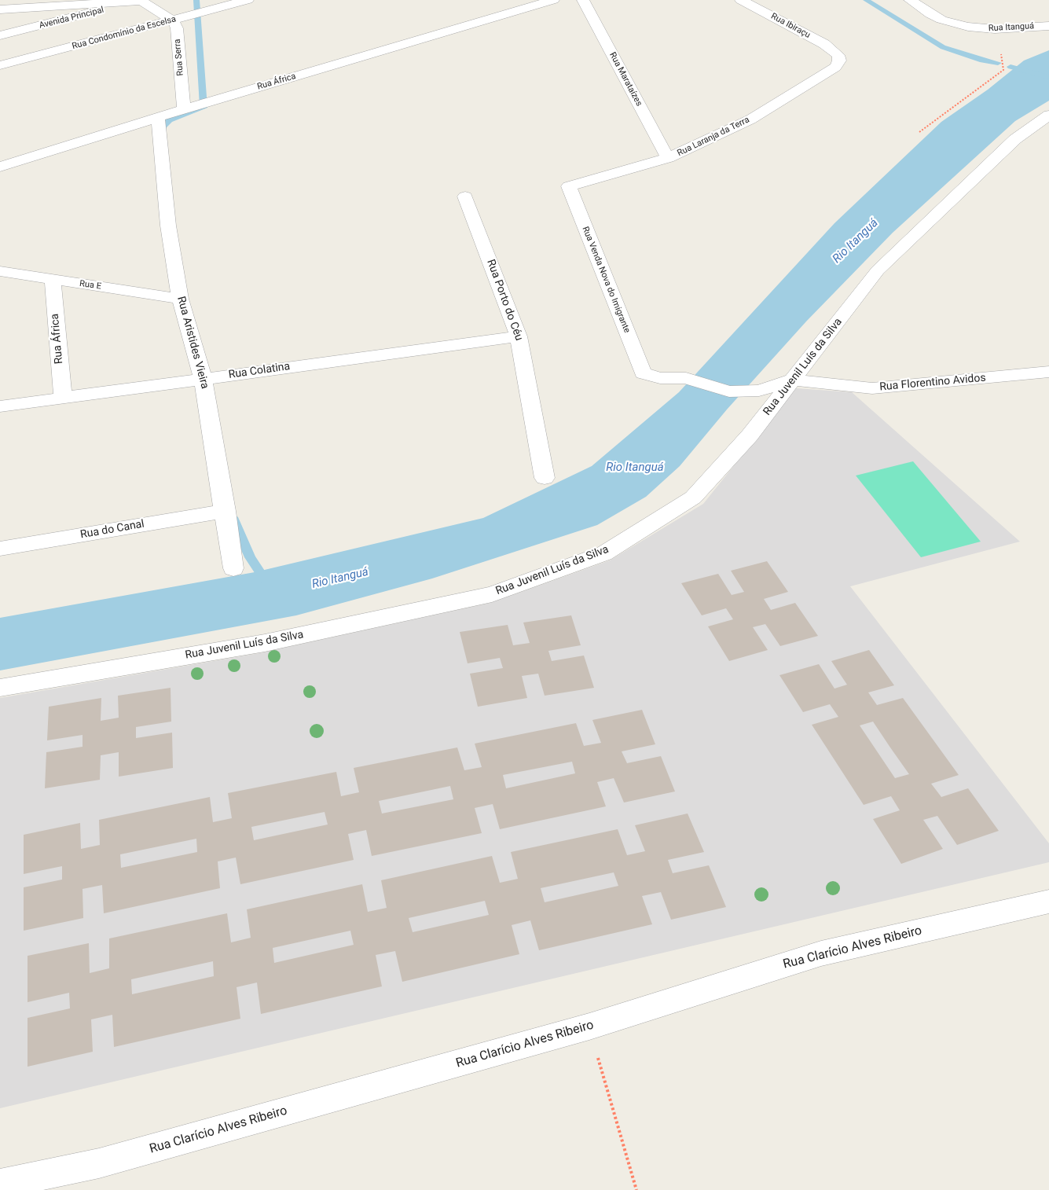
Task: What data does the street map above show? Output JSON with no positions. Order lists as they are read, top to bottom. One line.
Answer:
{"streets":{"street":["Avenida Principal","Rua Ibiraçu","Rua Itanguá","Rua Condomínio da Escelsa","Rua Serra","Rua Marataízes","Rua África","Rua Laranja da Terra","Rua Venda Nova do Imigrante","Rua E","Rua Porto do Céu","Rua Aristides Vieira","Rua Juvenil Luís da Silva","Rua Colatina","Rua Florentino Avidos","Rua do Canal","Rua Clarício Alves Ribeiro"]},"crossings":[["Rua Ibiraçu","Rua Laranja da Terra"],["Rua Condomínio da Escelsa","Rua Serra"],["Rua Serra","Rua África"],["Rua Marataízes","Rua Laranja da Terra"],["Rua África","Rua E"],["Rua África","Rua Aristides Vieira"],["Rua África","Rua Colatina"],["Rua Laranja da Terra","Rua Venda Nova do Imigrante"],["Rua Venda Nova do Imigrante","Rua Juvenil Luís da Silva"],["Rua Venda Nova do Imigrante","Rua Florentino Avidos"],["Rua E","Rua Aristides Vieira"],["Rua Porto do Céu","Rua Colatina"],["Rua Aristides Vieira","Rua Colatina"],["Rua Aristides Vieira","Rua do Canal"],["Rua Juvenil Luís da Silva","Rua Florentino Avidos"]],"water":["Rio Itanguá"]}
